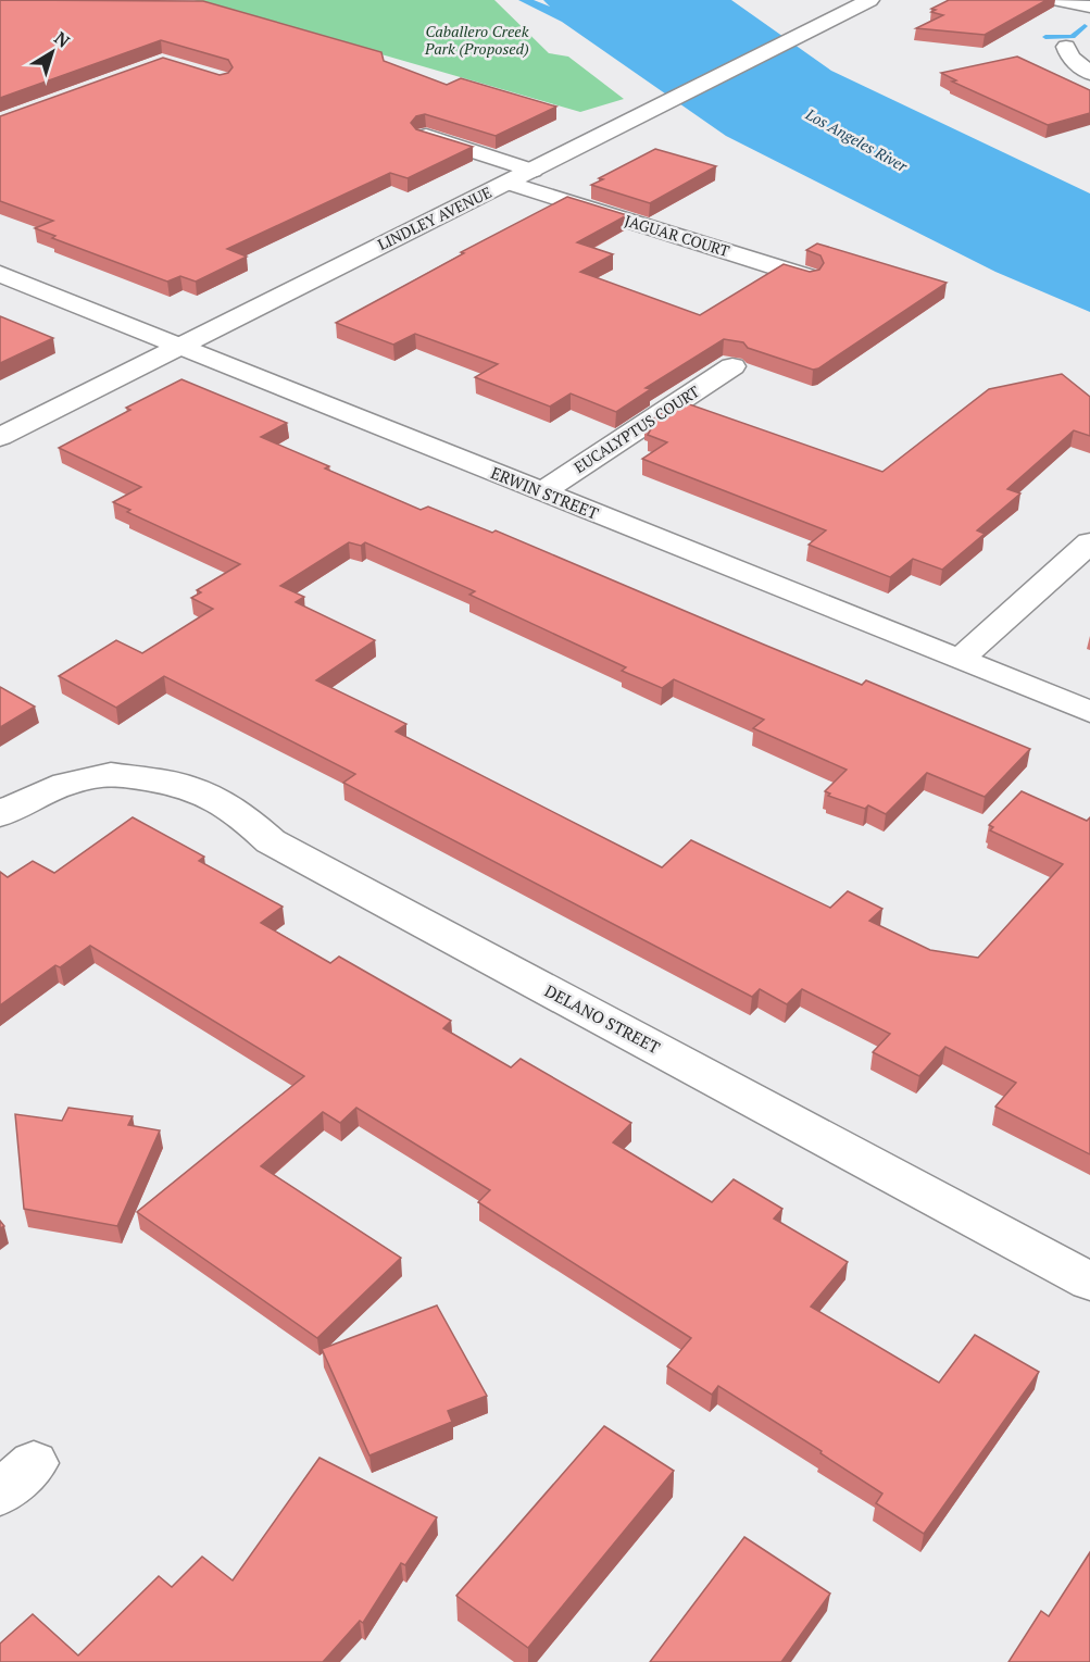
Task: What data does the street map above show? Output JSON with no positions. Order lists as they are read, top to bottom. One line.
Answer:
{"streets":{"street":["LINDLEY AVENUE","JAGUAR COURT","EUCALYPTUS COURT","ERWIN STREET","DELANO STREET"]},"crossings":[["LINDLEY AVENUE","JAGUAR COURT"],["LINDLEY AVENUE","ERWIN STREET"],["EUCALYPTUS COURT","ERWIN STREET"]],"water":["Los Angeles River"],"parks":["Caballero Creek Park (Proposed)"],"north":"top right"}
